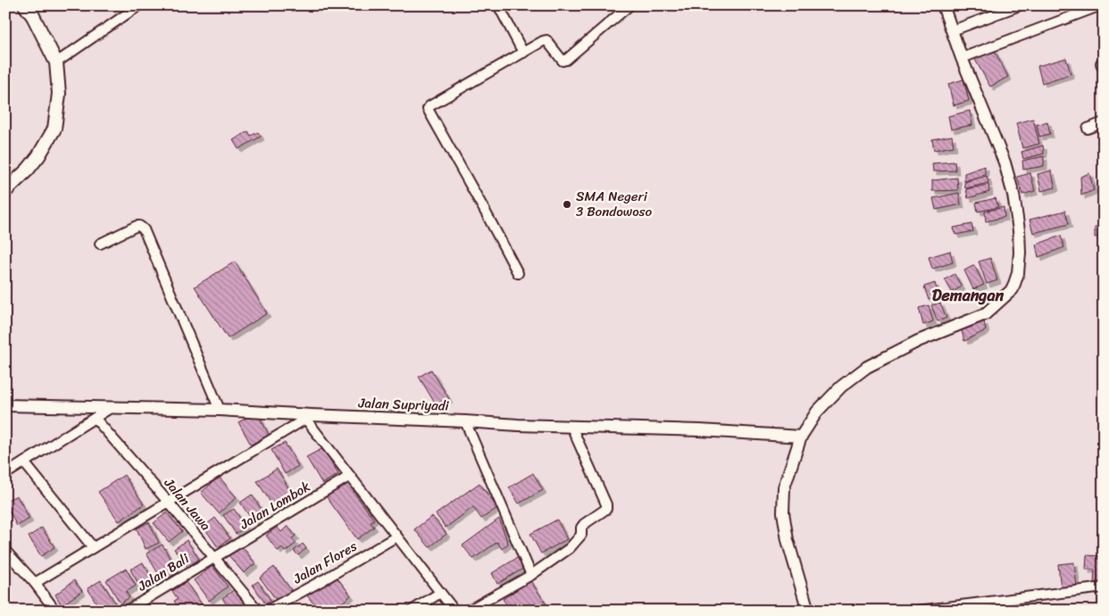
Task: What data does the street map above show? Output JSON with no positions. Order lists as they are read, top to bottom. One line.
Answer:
{"streets":{"street":["Jalan Supriyadi","Jalan Jawa","Jalan Lombok","Jalan Flores","Jalan Bali"]},"crossings":[["Jalan Jawa","Jalan Lombok"],["Jalan Jawa","Jalan Bali"],["Jalan Lombok","Jalan Bali"]],"districts":["Demangan"],"places":["SMA Negeri 3 Bondowoso"]}
